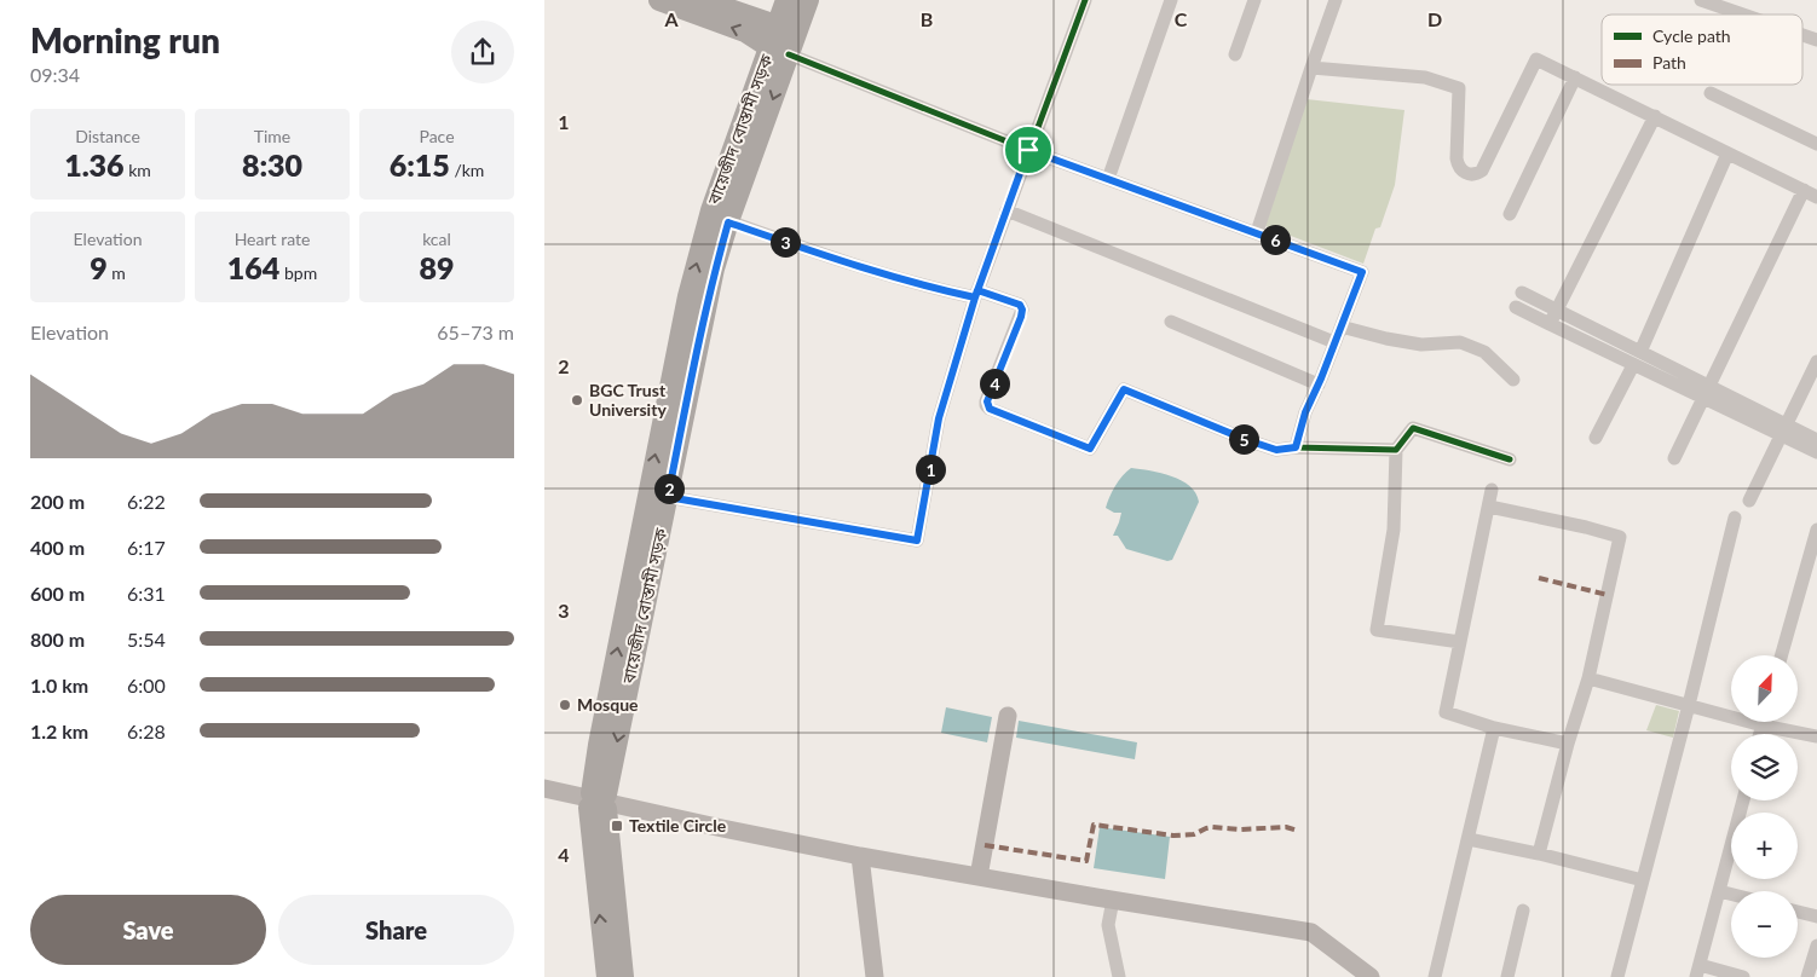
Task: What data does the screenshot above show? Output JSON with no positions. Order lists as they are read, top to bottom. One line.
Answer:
{"streets":{"main road":["বায়েজীদ বোস্তামী সড়ক"]},"places":{"other":["BGC Trust University","Mosque"],"transit":["Textile Circle"]},"legend":["Cycle path","Path"],"north":"top right","page":{"heading":["Morning run","09:34"],"stats":[["Distance","1.36 km"],["Time","8:30"],["Pace","6:15 /km"],["Elevation","9 m"],["Heart rate","164 bpm"],["kcal","89"]],"pins":["6","3","4","5","1","2"],"chart":["Elevation","65–73 m"],"list":[{"name":"200 m","note":"6:22"},{"name":"400 m","note":"6:17"},{"name":"600 m","note":"6:31"},{"name":"800 m","note":"5:54"},{"name":"1.0 km","note":"6:00"},{"name":"1.2 km","note":"6:28"}],"map_buttons":["+","−"],"buttons":["Save","Share"]},"grid":{"columns":["A","B","C","D"],"rows":["1","2","3","4"]}}
